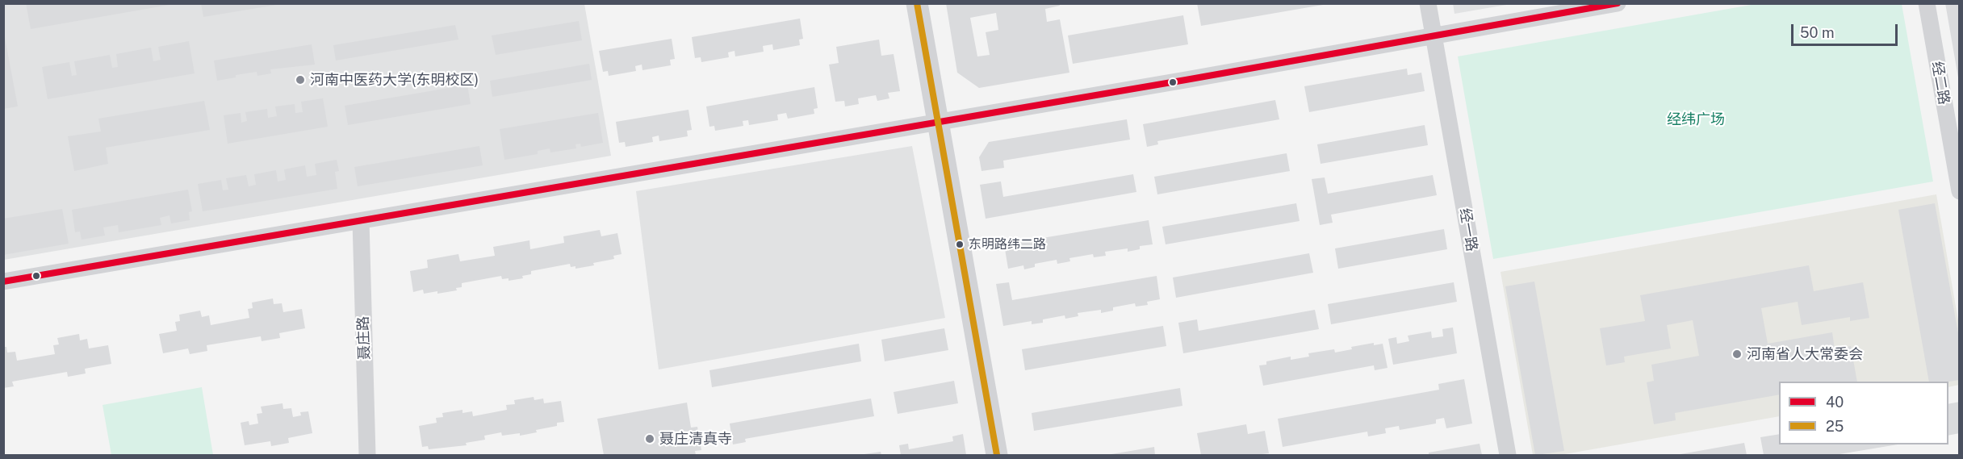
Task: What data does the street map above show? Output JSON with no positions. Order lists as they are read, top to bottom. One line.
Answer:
{"streets":{"street":["经二路","经一路","聂庄路"]},"parks":["经纬广场"],"places":["河南中医药大学(东明校区)","东明路纬二路","河南省人大常委会","聂庄清真寺"],"lines":["transit line 40","transit line 25"],"legend":["40","25"],"scale_bar":"50 m"}
